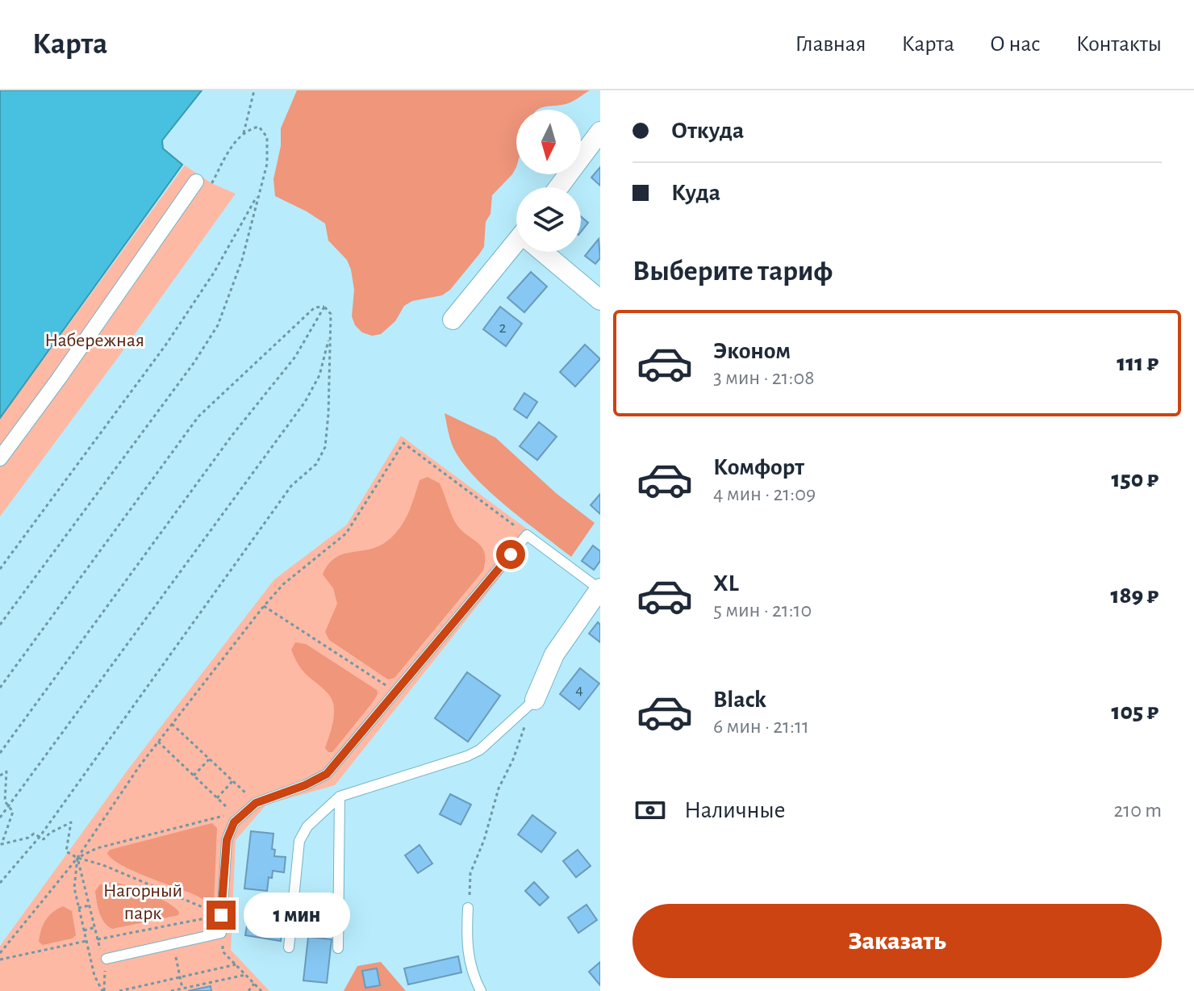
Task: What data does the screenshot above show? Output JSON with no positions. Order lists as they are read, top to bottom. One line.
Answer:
{"parks":["Набережная","Нагорный парк"],"house_numbers":["2","4"],"north":"bottom","page":{"header":"Карта","nav":["Главная","Карта","О нас","Контакты"],"banner":["Откуда","Куда"],"heading":"Выберите тариф","list":[{"name":"Эконом","note":"3 мин · 21:08","value":"111 ₽"},{"name":"Комфорт","note":"4 мин · 21:09","value":"150 ₽"},{"name":"XL","note":"5 мин · 21:10","value":"189 ₽"},{"name":"Black","note":"6 мин · 21:11","value":"105 ₽"}],"pay":["Наличные","210 m"],"buttons":"Заказать","bubble":"1 мин"}}
